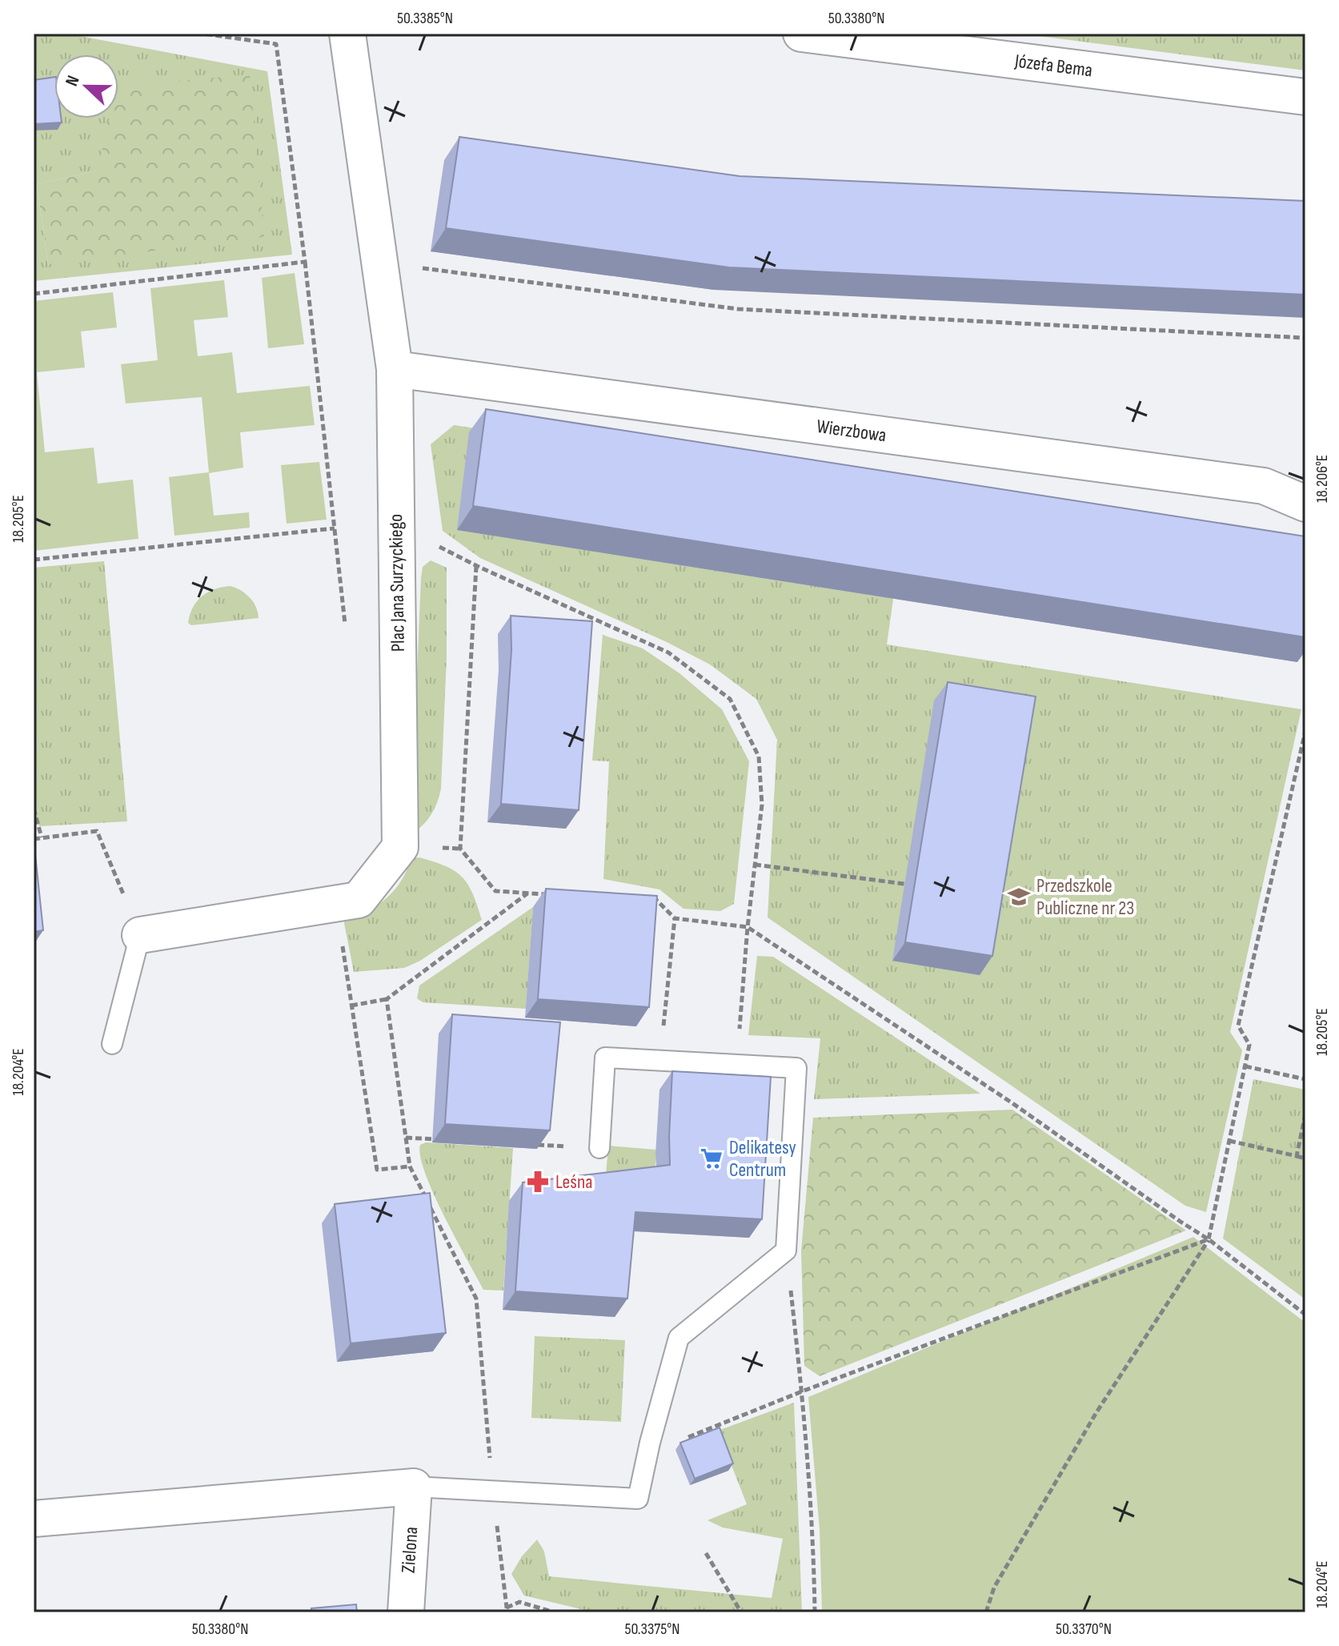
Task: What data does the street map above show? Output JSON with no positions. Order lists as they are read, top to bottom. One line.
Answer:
{"streets":{"street":["Józefa Bema","Wierzbowa","Plac Jana Surzyckiego","Zielona"]},"crossings":[["Wierzbowa","Plac Jana Surzyckiego"]],"places":{"school or university":["Przedszkole Publiczne nr 23"],"supermarket":["Delikatesy Centrum"],"pharmacy":["Leśna"]},"north":"left","coordinates":["50.3385°N","50.3380°N","18.206°E","18.205°E","18.204°E","50.3375°N","50.3370°N"]}
